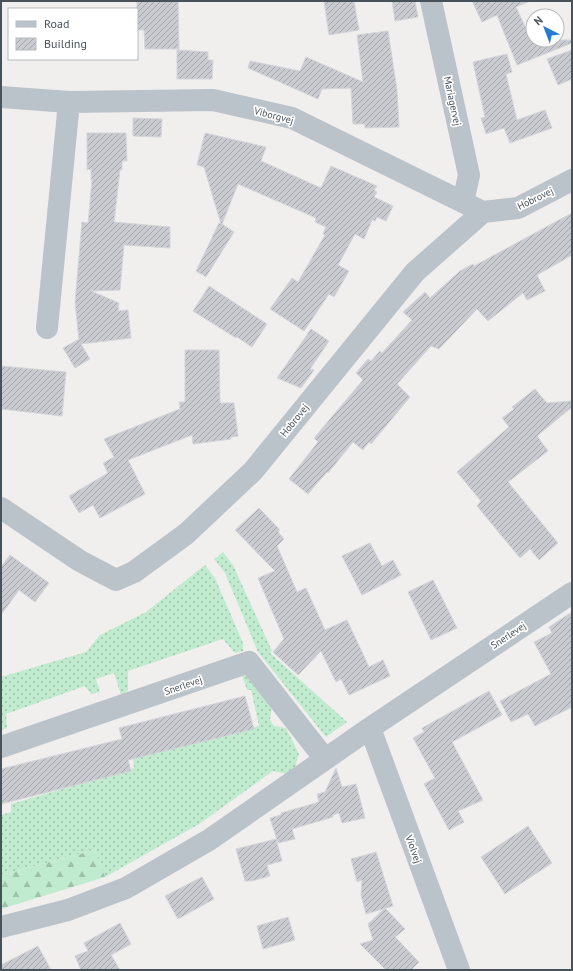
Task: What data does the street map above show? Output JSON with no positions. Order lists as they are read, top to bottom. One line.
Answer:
{"streets":{"street":["Mariagervej","Viborgvej","Hobrovej","Snerlevej","Violvej"]},"crossings":[["Mariagervej","Viborgvej"],["Viborgvej","Hobrovej"],["Snerlevej","Violvej"]],"legend":["Road","Building"],"north":"top left"}
